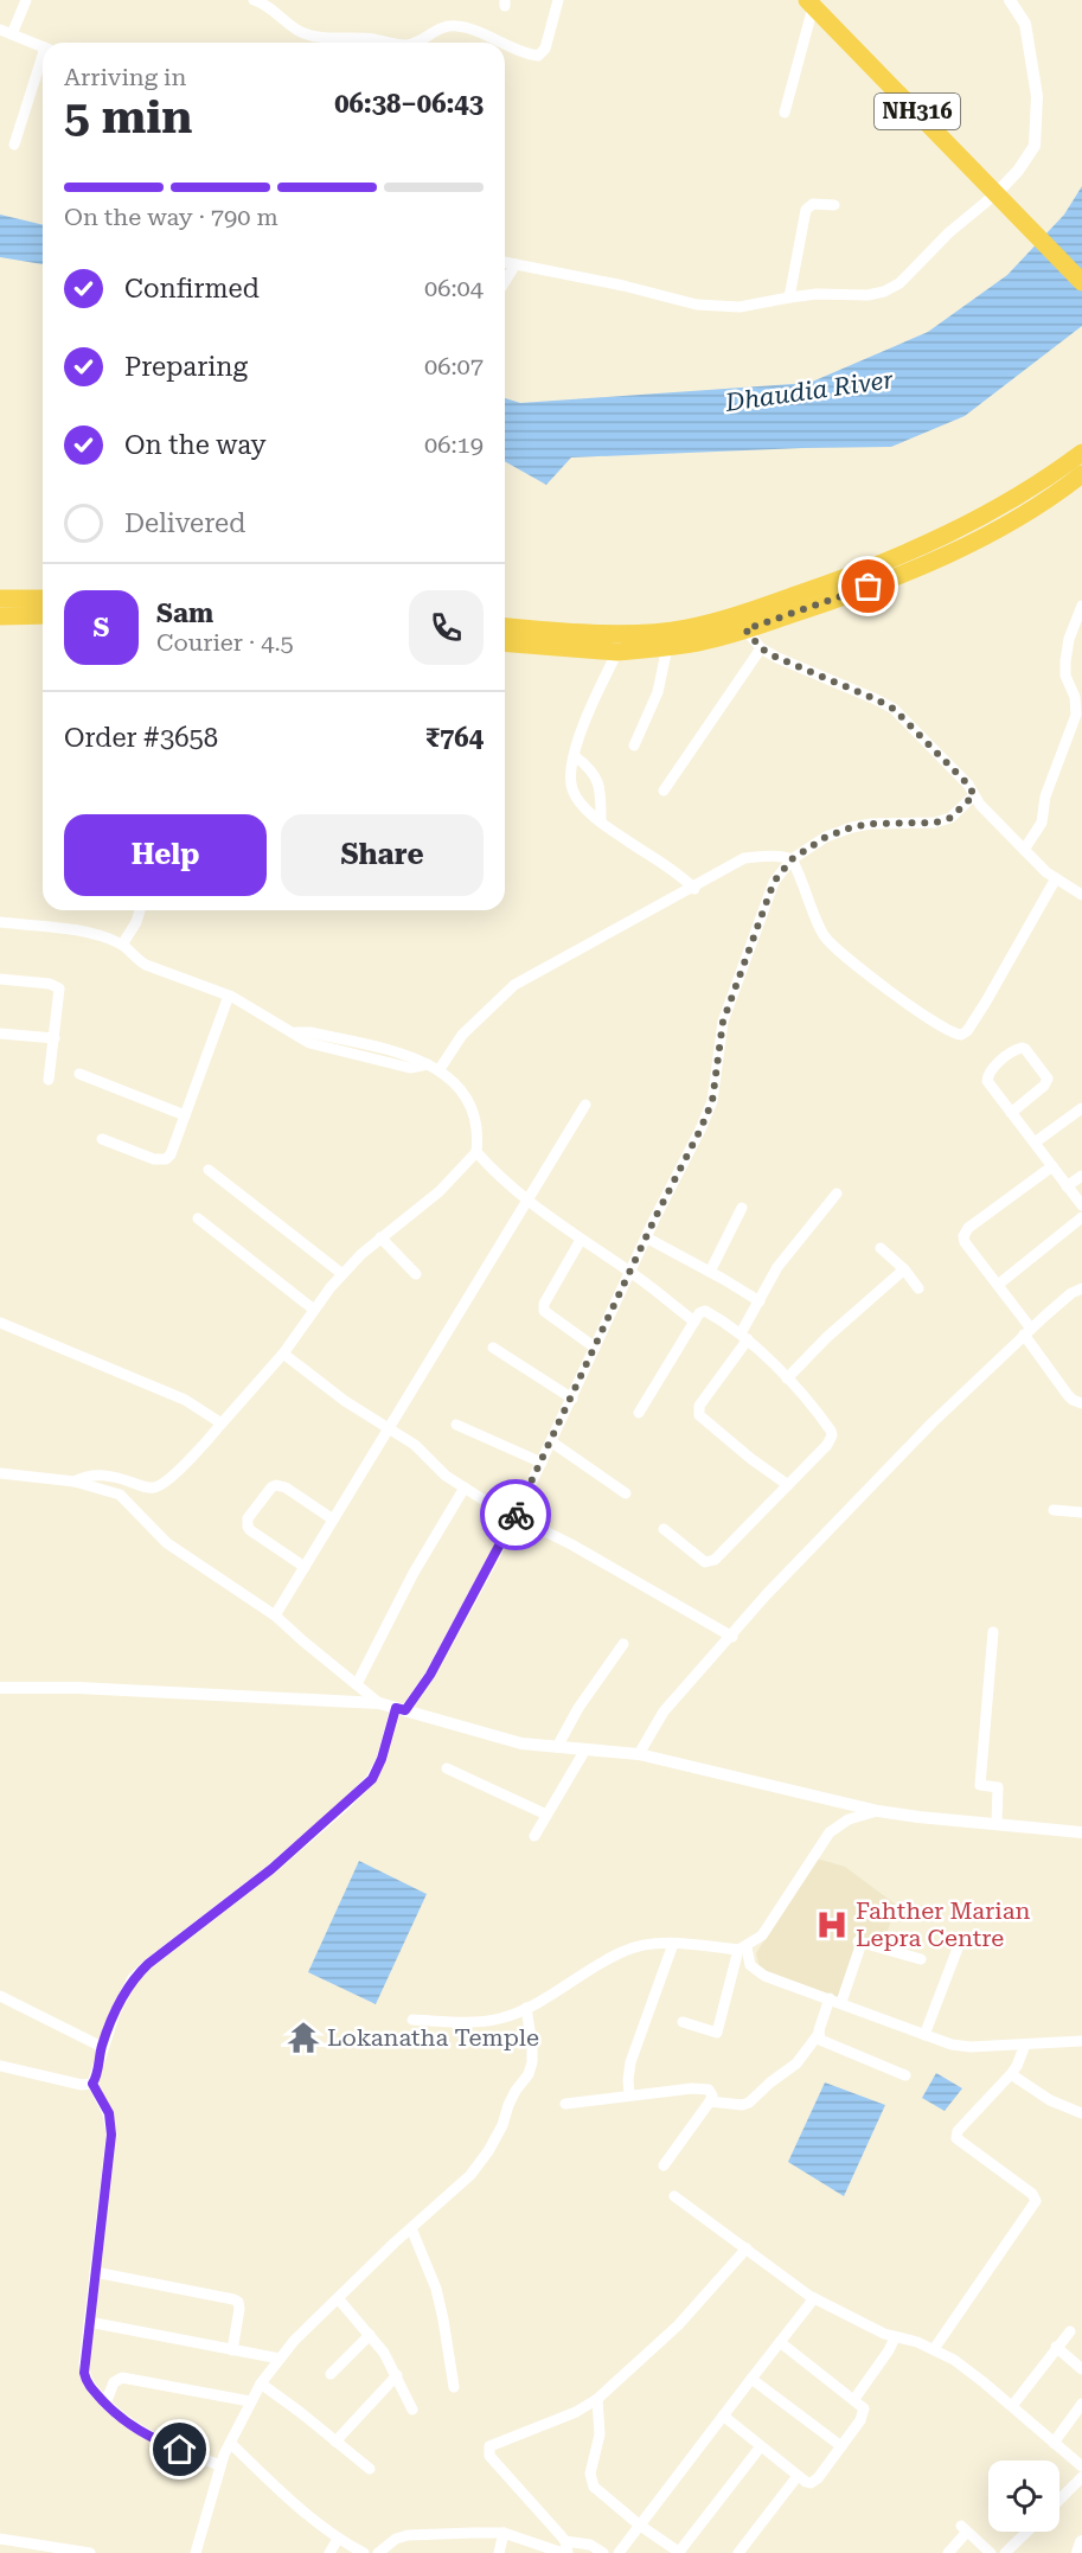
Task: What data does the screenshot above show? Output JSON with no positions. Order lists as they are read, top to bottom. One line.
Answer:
{"streets":{"highway":["NH316"]},"water":["Dhaudia River"],"places":{"hospital":["Fahther Marian Lepra Centre"],"temple":["Lokanatha Temple"]},"page":{"heading":["5 min","Arriving in","06:38–06:43"],"panel":["Sam","Courier · 4.5","Order #3658","₹764"],"bar":"On the way · 790 m","list":[["Confirmed","06:04"],["Preparing","06:07"],["On the way","06:19"],"Delivered"],"round":"S","buttons":["Help","Share"]}}
